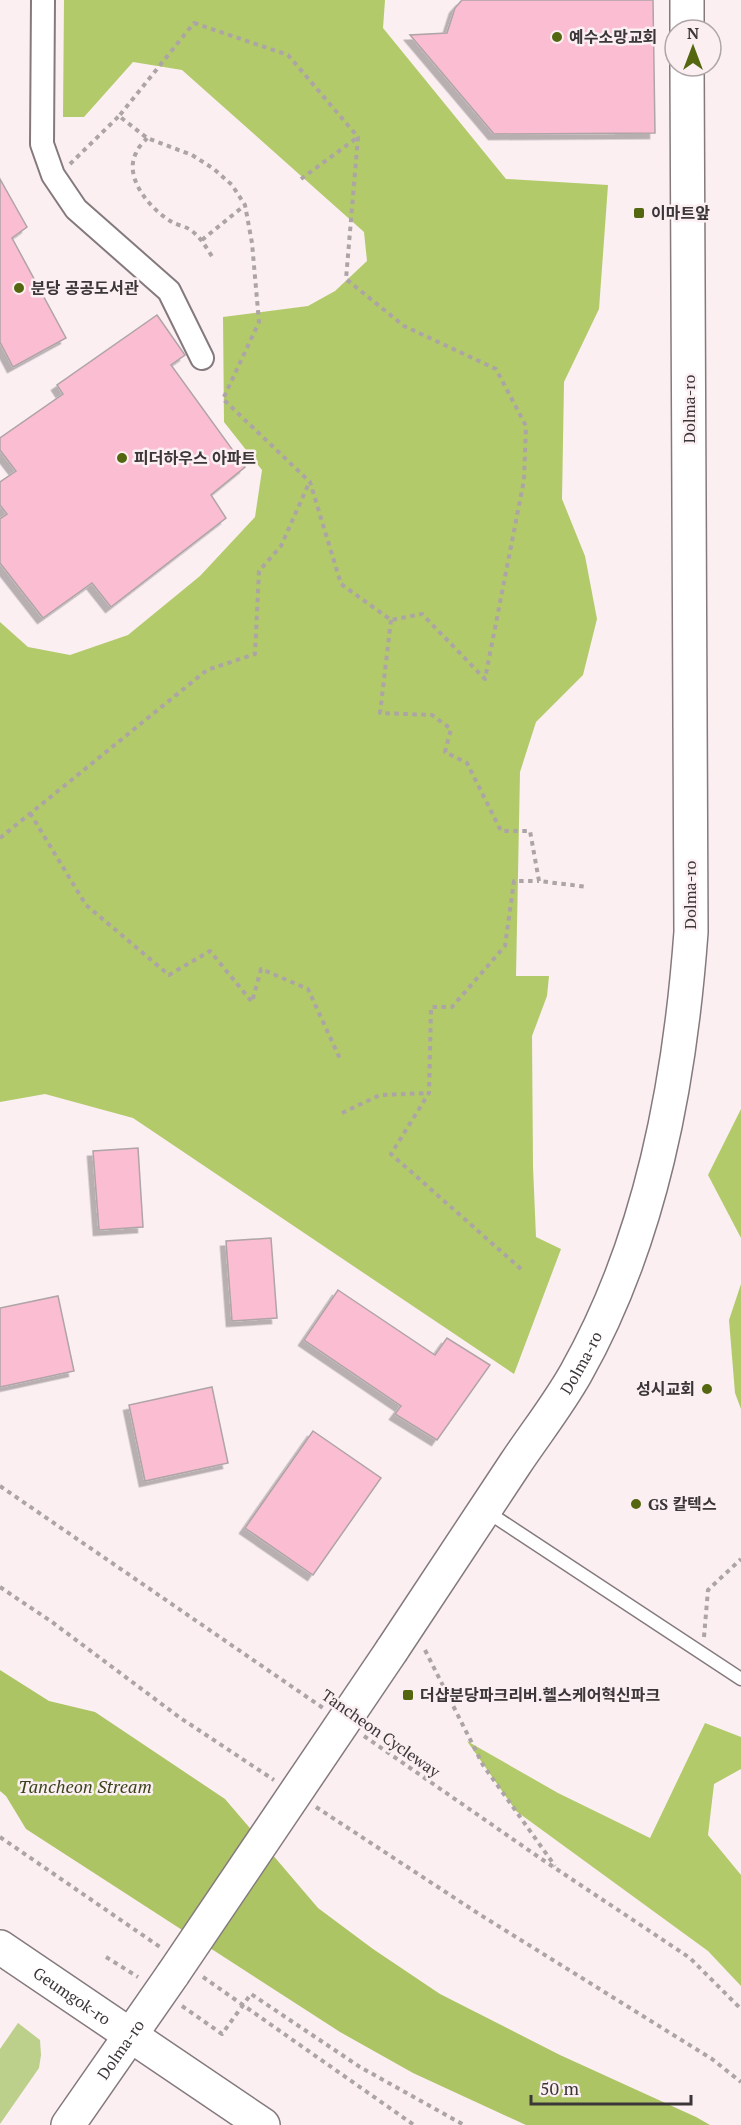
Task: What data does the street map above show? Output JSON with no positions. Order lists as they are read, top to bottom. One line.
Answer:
{"streets":{"main road":["Dolma-ro","Geumgok-ro"],"path":["Tancheon Cycleway"]},"crossings":[["Dolma-ro","Geumgok-ro"]],"water":["Tancheon Stream"],"places":{"other":["예수소망교회","분당 공공도서관","피더하우스 아파트","성시교회","GS 칼텍스"],"transit":["이마트앞","더샵분당파크리버.헬스케어혁신파크"]},"scale_bar":"50 m","north":"top"}
